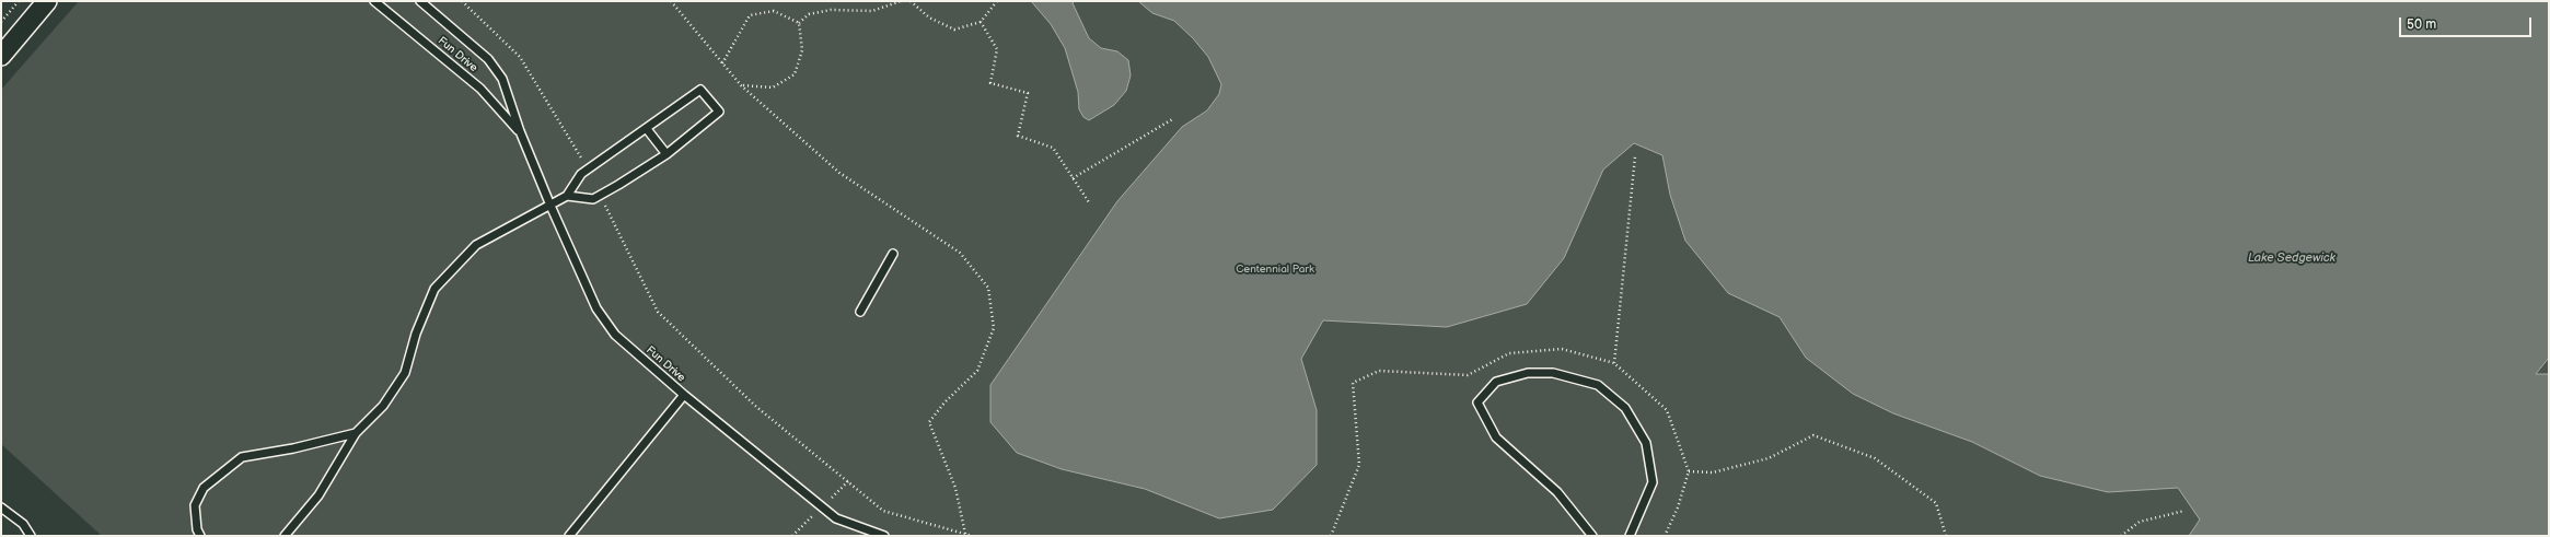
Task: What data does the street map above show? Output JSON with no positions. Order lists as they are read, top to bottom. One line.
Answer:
{"streets":{"lane":["Fun Drive"]},"water":["Lake Sedgewick"],"parks":["Centennial Park"],"scale_bar":"50 m"}
